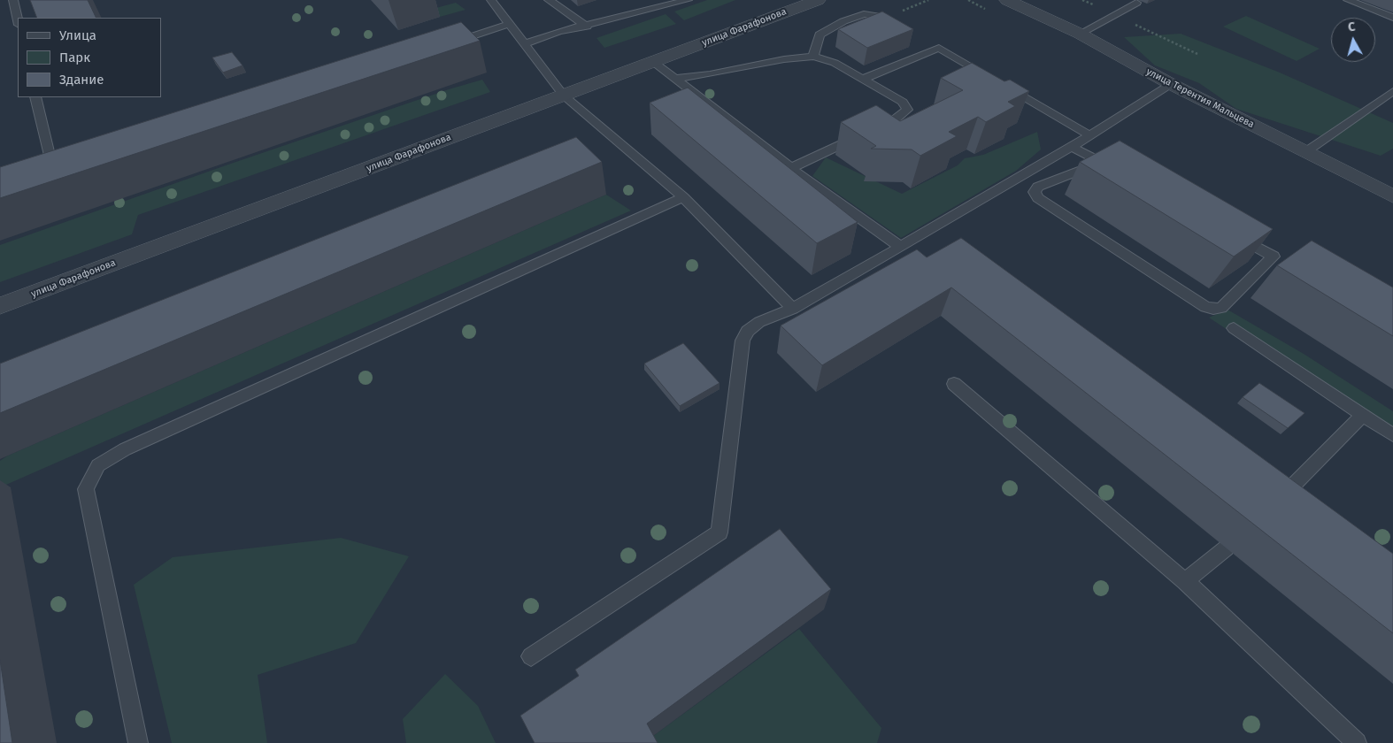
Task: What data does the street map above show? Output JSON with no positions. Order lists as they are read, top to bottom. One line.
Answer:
{"streets":{"street":["улица Фарафонова","улица Терентия Мальцева"]},"legend":["Улица","Парк","Здание"],"north":"top"}
